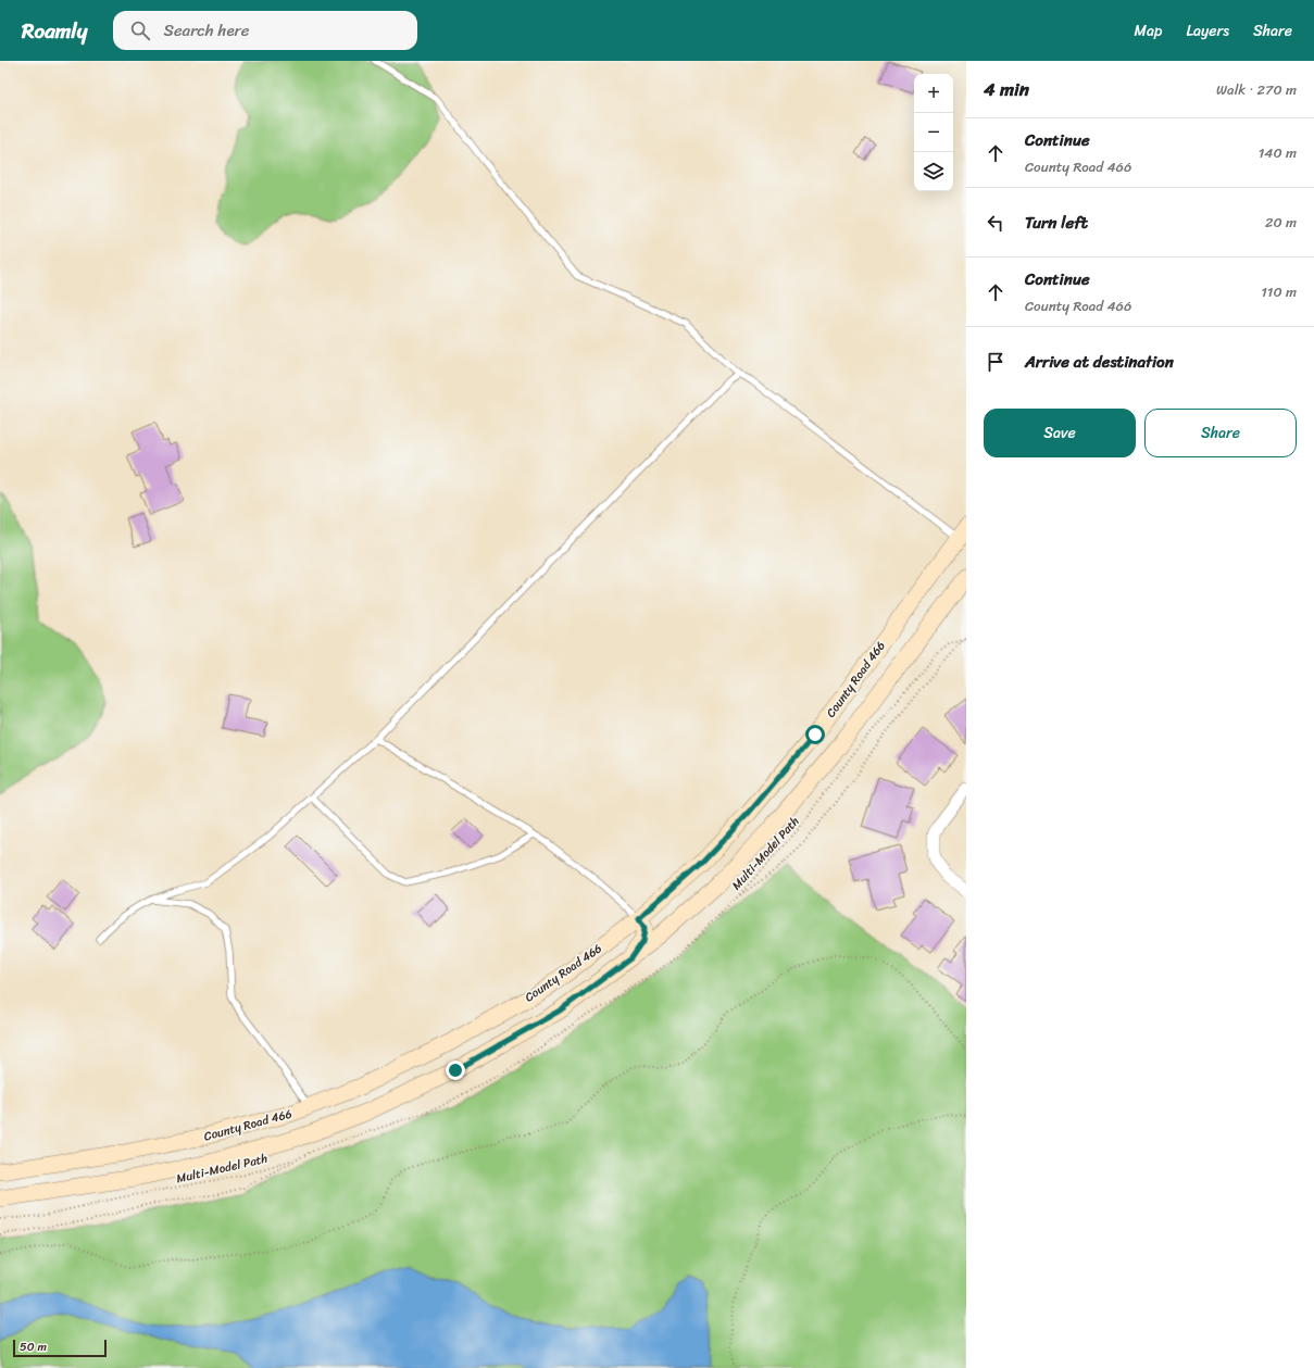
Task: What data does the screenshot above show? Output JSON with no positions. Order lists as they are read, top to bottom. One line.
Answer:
{"streets":{"main road":["County Road 466"],"path":["Multi-Model Path"]},"scale_bar":"50 m","page":{"header":"Roamly","search":"Search here","nav":["Map","Layers","Share"],"heading":["4 min","Walk · 270 m"],"map_buttons":["+","−"],"list":[["Continue","County Road 466","140 m"],["Turn left","20 m"],["Continue","County Road 466","110 m"],"Arrive at destination"],"buttons":["Save","Share"],"scale":"50 m"}}
